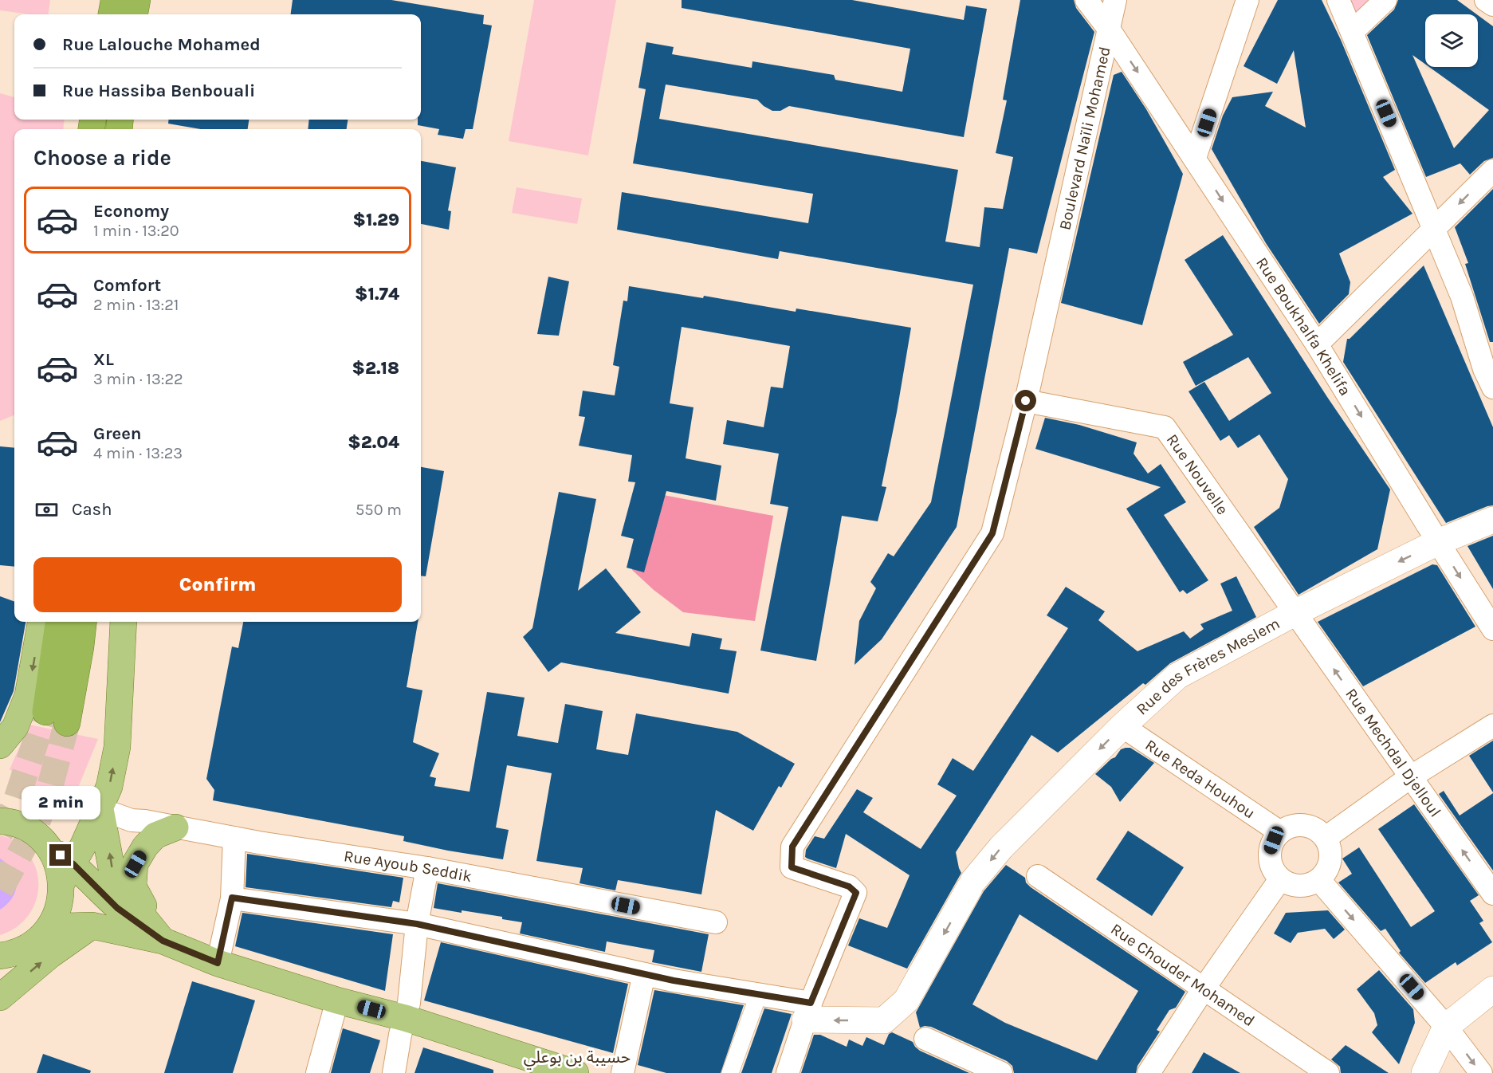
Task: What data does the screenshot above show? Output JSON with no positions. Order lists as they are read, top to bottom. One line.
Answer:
{"streets":{"street":["Boulevard Naïli Mohamed","Rue Boukhalfa Khelifa","Rue Nouvelle","Rue des Frères Meslem","Rue Mechdal Djelloul","Rue Reda Houhou","Rue Ayoub Seddik","Rue Chouder Mohamed"]},"crossings":[["Boulevard Naïli Mohamed","Rue Boukhalfa Khelifa"],["Boulevard Naïli Mohamed","Rue Nouvelle"],["Boulevard Naïli Mohamed","Rue des Frères Meslem"],["Rue Boukhalfa Khelifa","Rue des Frères Meslem"],["Rue Nouvelle","Rue des Frères Meslem"],["Rue Nouvelle","Rue Mechdal Djelloul"],["Rue des Frères Meslem","Rue Mechdal Djelloul"],["Rue des Frères Meslem","Rue Reda Houhou"]],"districts":["حسيبة بن بوعلي"],"page":{"banner":["Rue Lalouche Mohamed","Rue Hassiba Benbouali"],"heading":"Choose a ride","list":[{"name":"Economy","note":"1 min · 13:20","value":"$1.29"},{"name":"Comfort","note":"2 min · 13:21","value":"$1.74"},{"name":"XL","note":"3 min · 13:22","value":"$2.18"},{"name":"Green","note":"4 min · 13:23","value":"$2.04"}],"pay":["Cash","550 m"],"buttons":"Confirm","bubble":"2 min"}}
